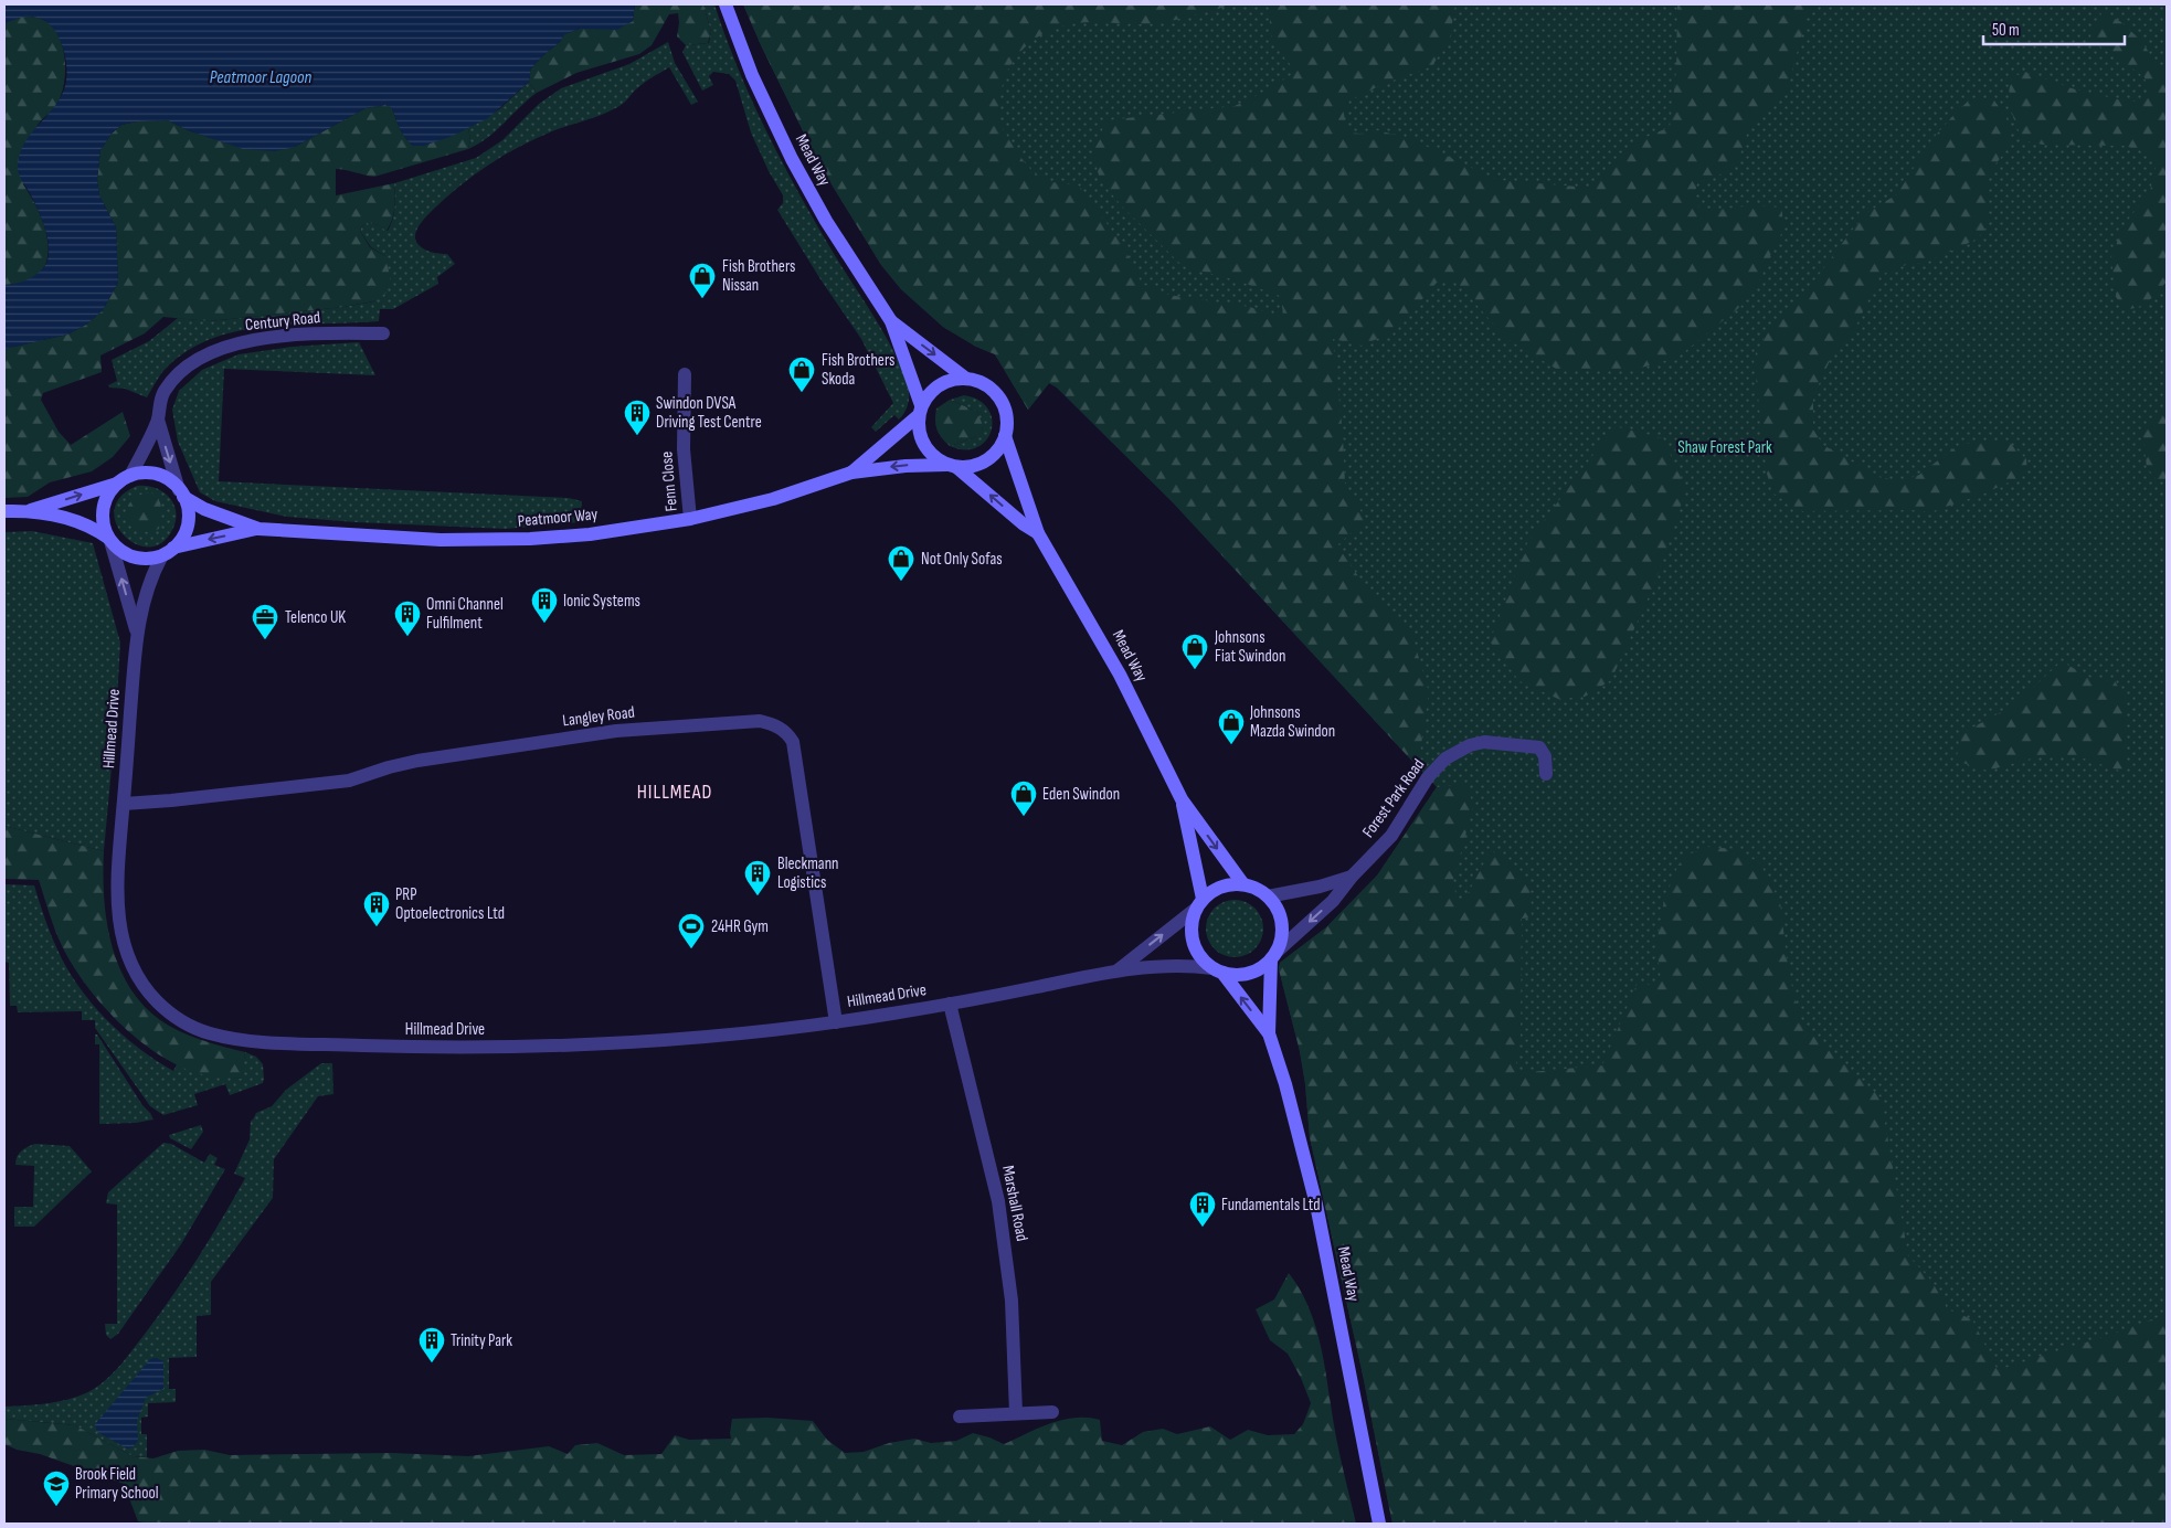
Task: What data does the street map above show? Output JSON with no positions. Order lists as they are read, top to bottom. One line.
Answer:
{"streets":{"main road":["Mead Way","Peatmoor Way"],"street":["Century Road","Fenn Close","Langley Road","Hillmead Drive","Forest Park Road","Marshall Road"]},"crossings":[["Mead Way","Peatmoor Way"],["Mead Way","Hillmead Drive"],["Mead Way","Forest Park Road"],["Century Road","Peatmoor Way"],["Century Road","Hillmead Drive"],["Fenn Close","Peatmoor Way"],["Peatmoor Way","Hillmead Drive"],["Langley Road","Hillmead Drive"],["Hillmead Drive","Forest Park Road"],["Hillmead Drive","Marshall Road"]],"districts":["HILLMEAD"],"water":["Peatmoor Lagoon"],"parks":["Shaw Forest Park"],"places":{"shop":["Fish Brothers Nissan","Fish Brothers Skoda","Not Only Sofas","Johnsons Fiat Swindon","Johnsons Mazda Swindon","Eden Swindon"],"building":["Swindon DVSA Driving Test Centre","Ionic Systems","Omni Channel Fulfilment","Bleckmann Logistics","PRP Optoelectronics Ltd","Fundamentals Ltd","Trinity Park"],"office":["Telenco UK"],"sports":["24HR Gym"],"school or university":["Brook Field Primary School"]},"scale_bar":"50 m"}
